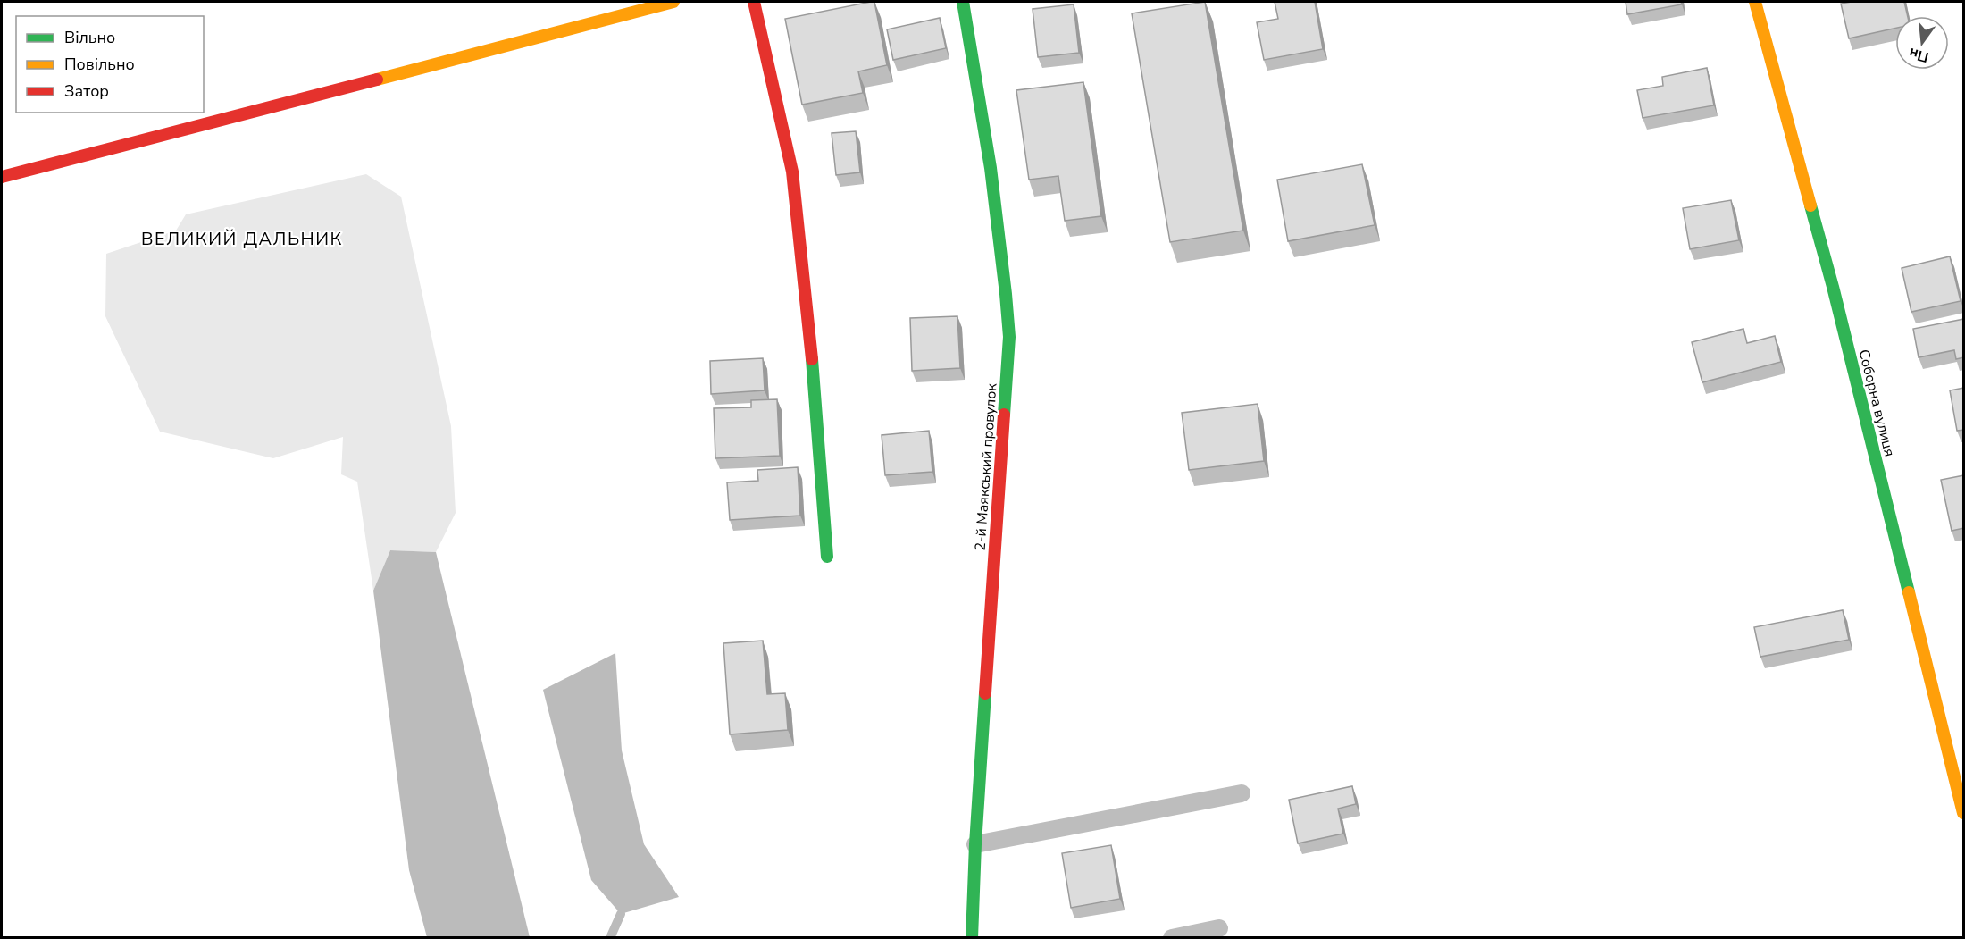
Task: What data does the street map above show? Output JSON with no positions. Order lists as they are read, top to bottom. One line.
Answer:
{"streets":{"main road":["Соборна вулиця","2-й Маякський провулок"]},"districts":["ВЕЛИКИЙ ДАЛЬНИК"],"legend":["Вільно","Повільно","Затор"],"north":"bottom"}
